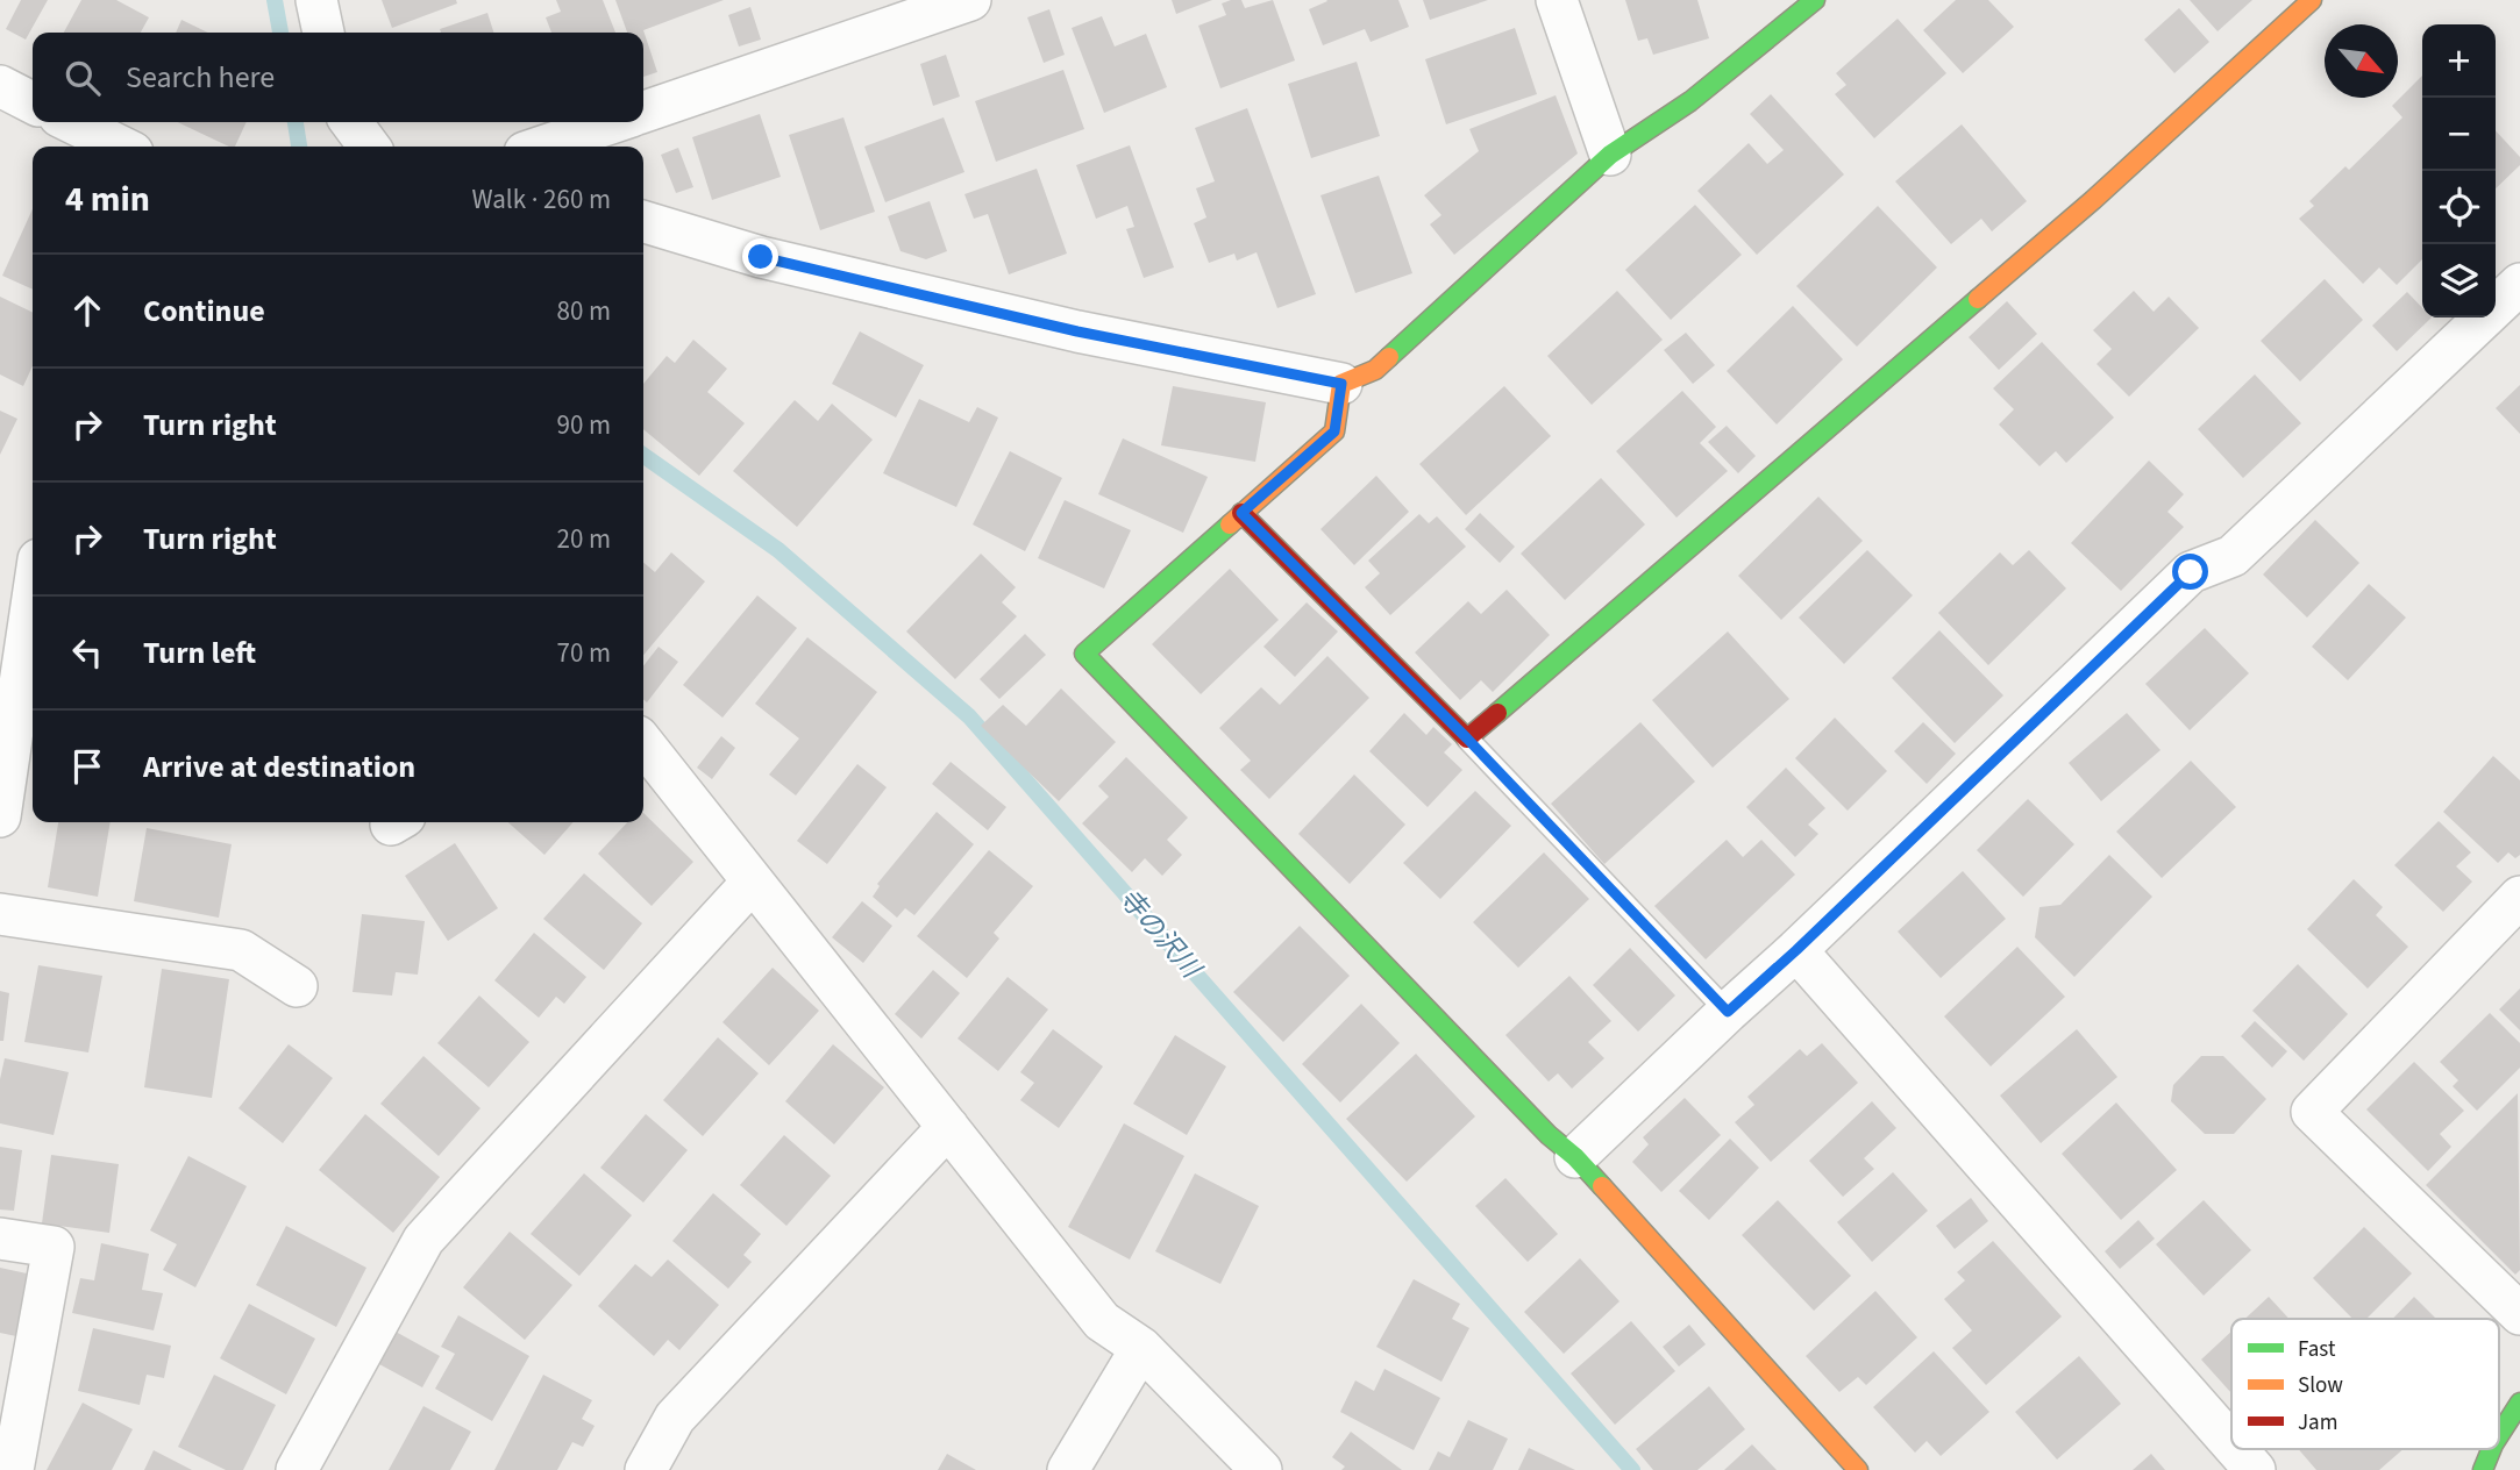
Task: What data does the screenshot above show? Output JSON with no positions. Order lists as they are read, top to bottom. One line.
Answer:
{"water":["寺の沢川"],"legend":["Fast","Slow","Jam"],"north":"bottom right","page":{"map_buttons":["+","−"],"search":"Search here","heading":["4 min","Walk · 260 m"],"list":[["Continue","80 m"],["Turn right","90 m"],["Turn right","20 m"],["Turn left","70 m"],"Arrive at destination"]}}
